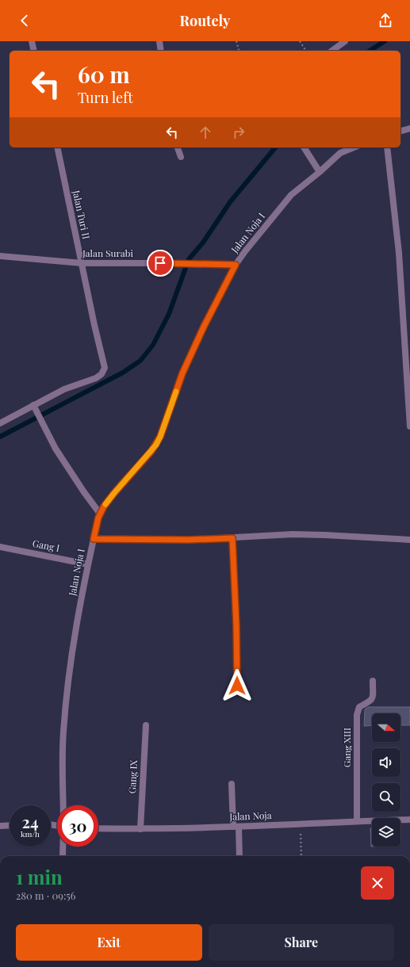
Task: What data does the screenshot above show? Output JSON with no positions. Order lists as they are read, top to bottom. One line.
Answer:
{"streets":{"street":["Jalan Turi II","Jalan Noja I","Jalan Surabi","Gang I","Gang XIII","Gang IX","Jalan Noja"]},"crossings":[["Jalan Turi II","Jalan Surabi"],["Jalan Noja I","Jalan Surabi"],["Jalan Noja I","Gang I"],["Gang XIII","Jalan Noja"],["Gang IX","Jalan Noja"]],"north":"right","page":{"header":"Routely","turn":["60 m","Turn left"],"speed":"24 km/h","limit":"30","heading":["1 min","280 m · 09:56"],"buttons":["Exit","Share"]}}
